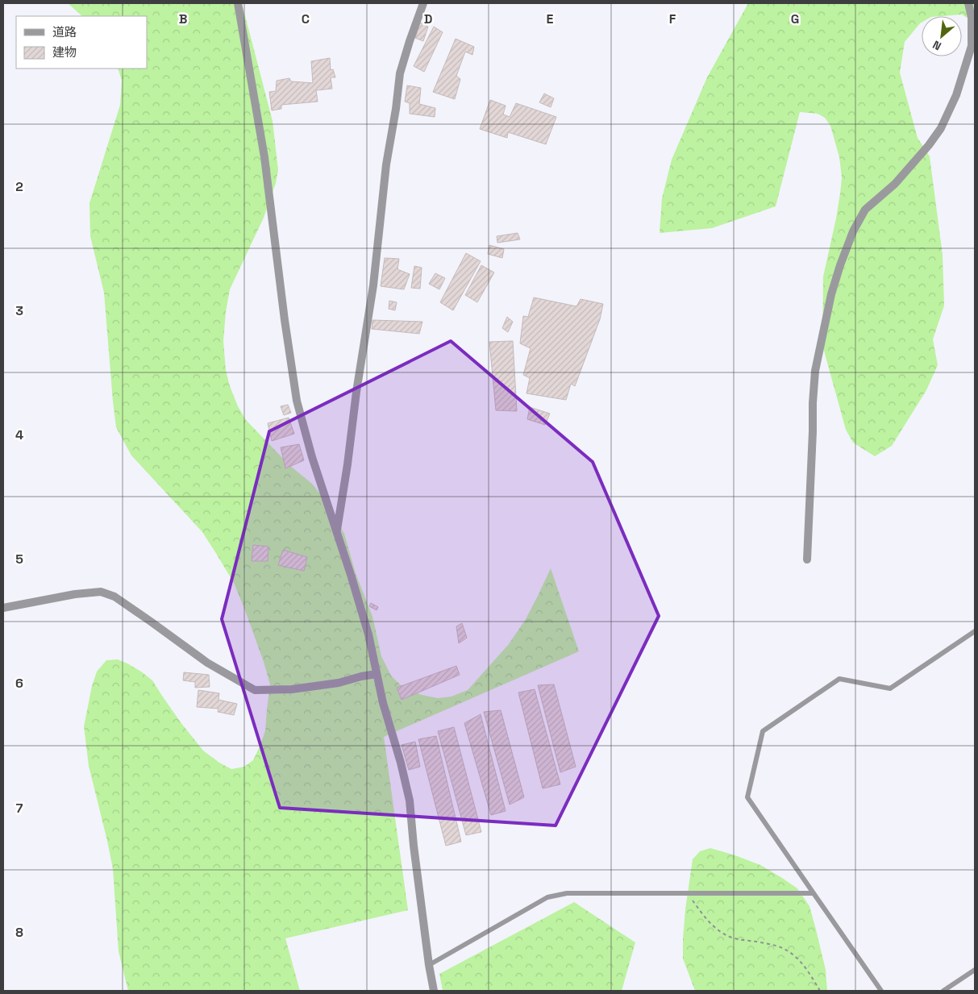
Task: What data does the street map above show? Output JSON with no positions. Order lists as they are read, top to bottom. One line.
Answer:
{"legend":["道路","建物"],"north":"bottom left","grid":{"columns":["B","C","D","E","F","G"],"rows":["2","3","4","5","6","7","8"]}}
